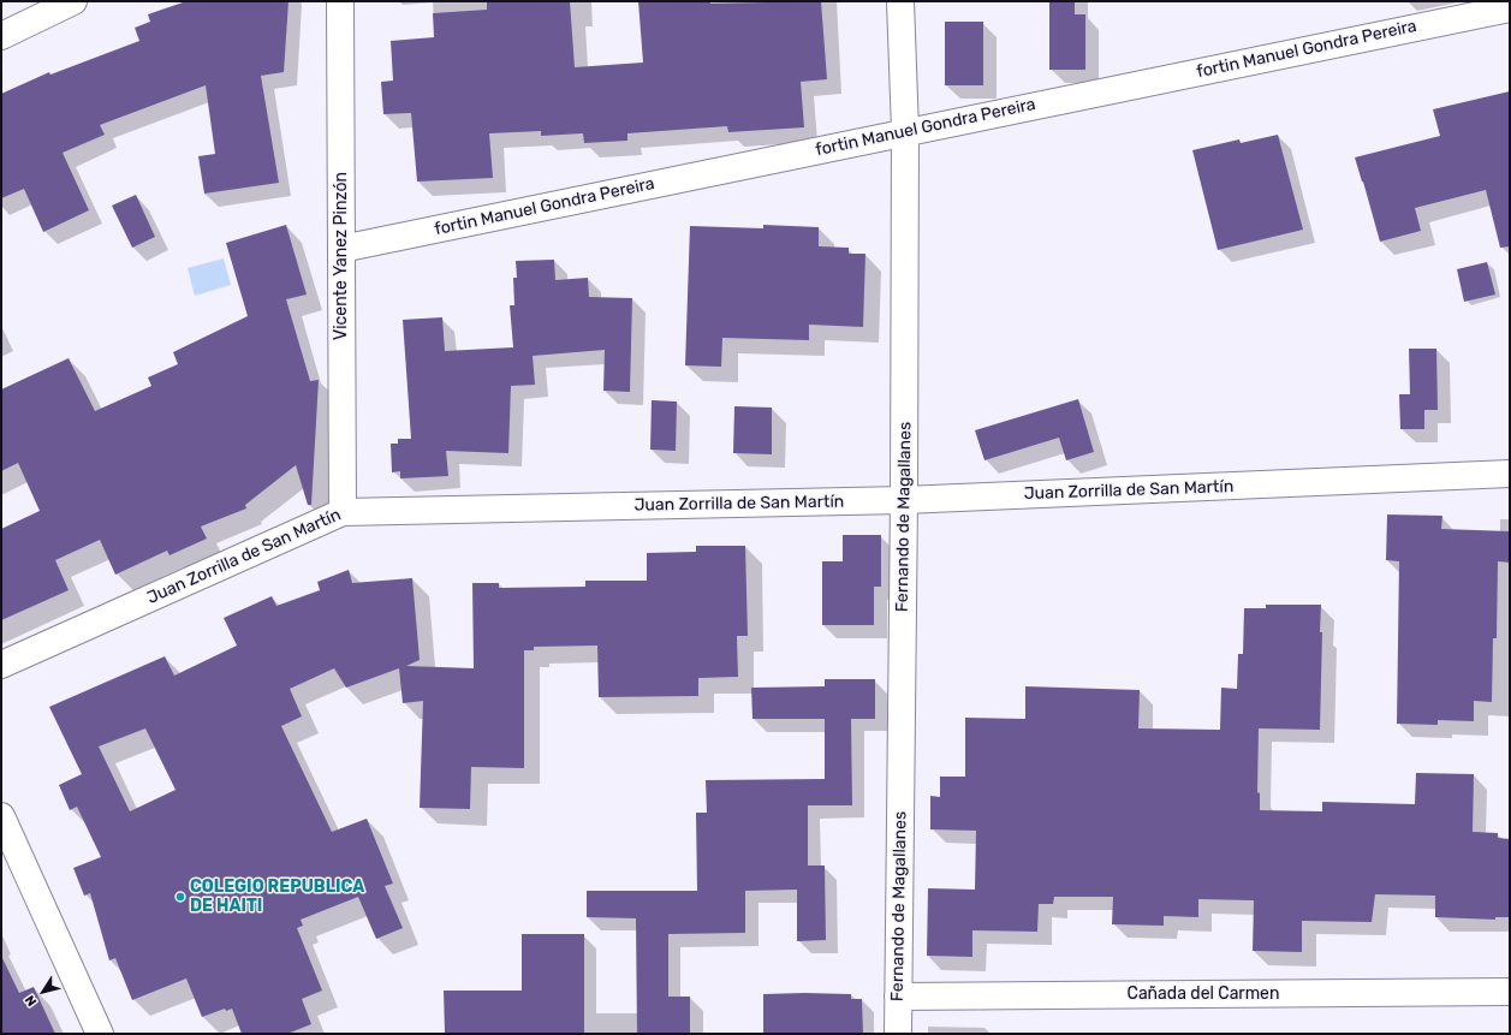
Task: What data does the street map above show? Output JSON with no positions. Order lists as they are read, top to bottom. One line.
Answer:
{"streets":{"street":["fortin Manuel Gondra Pereira","Vicente Yanez Pinzón","Juan Zorrilla de San Martín","Fernando de Magallanes","Cañada del Carmen"]},"crossings":[["fortin Manuel Gondra Pereira","Vicente Yanez Pinzón"],["fortin Manuel Gondra Pereira","Fernando de Magallanes"],["Vicente Yanez Pinzón","Juan Zorrilla de San Martín"],["Juan Zorrilla de San Martín","Fernando de Magallanes"],["Fernando de Magallanes","Cañada del Carmen"]],"places":["COLEGIO REPUBLICA DE HAITI"],"north":"bottom left"}
